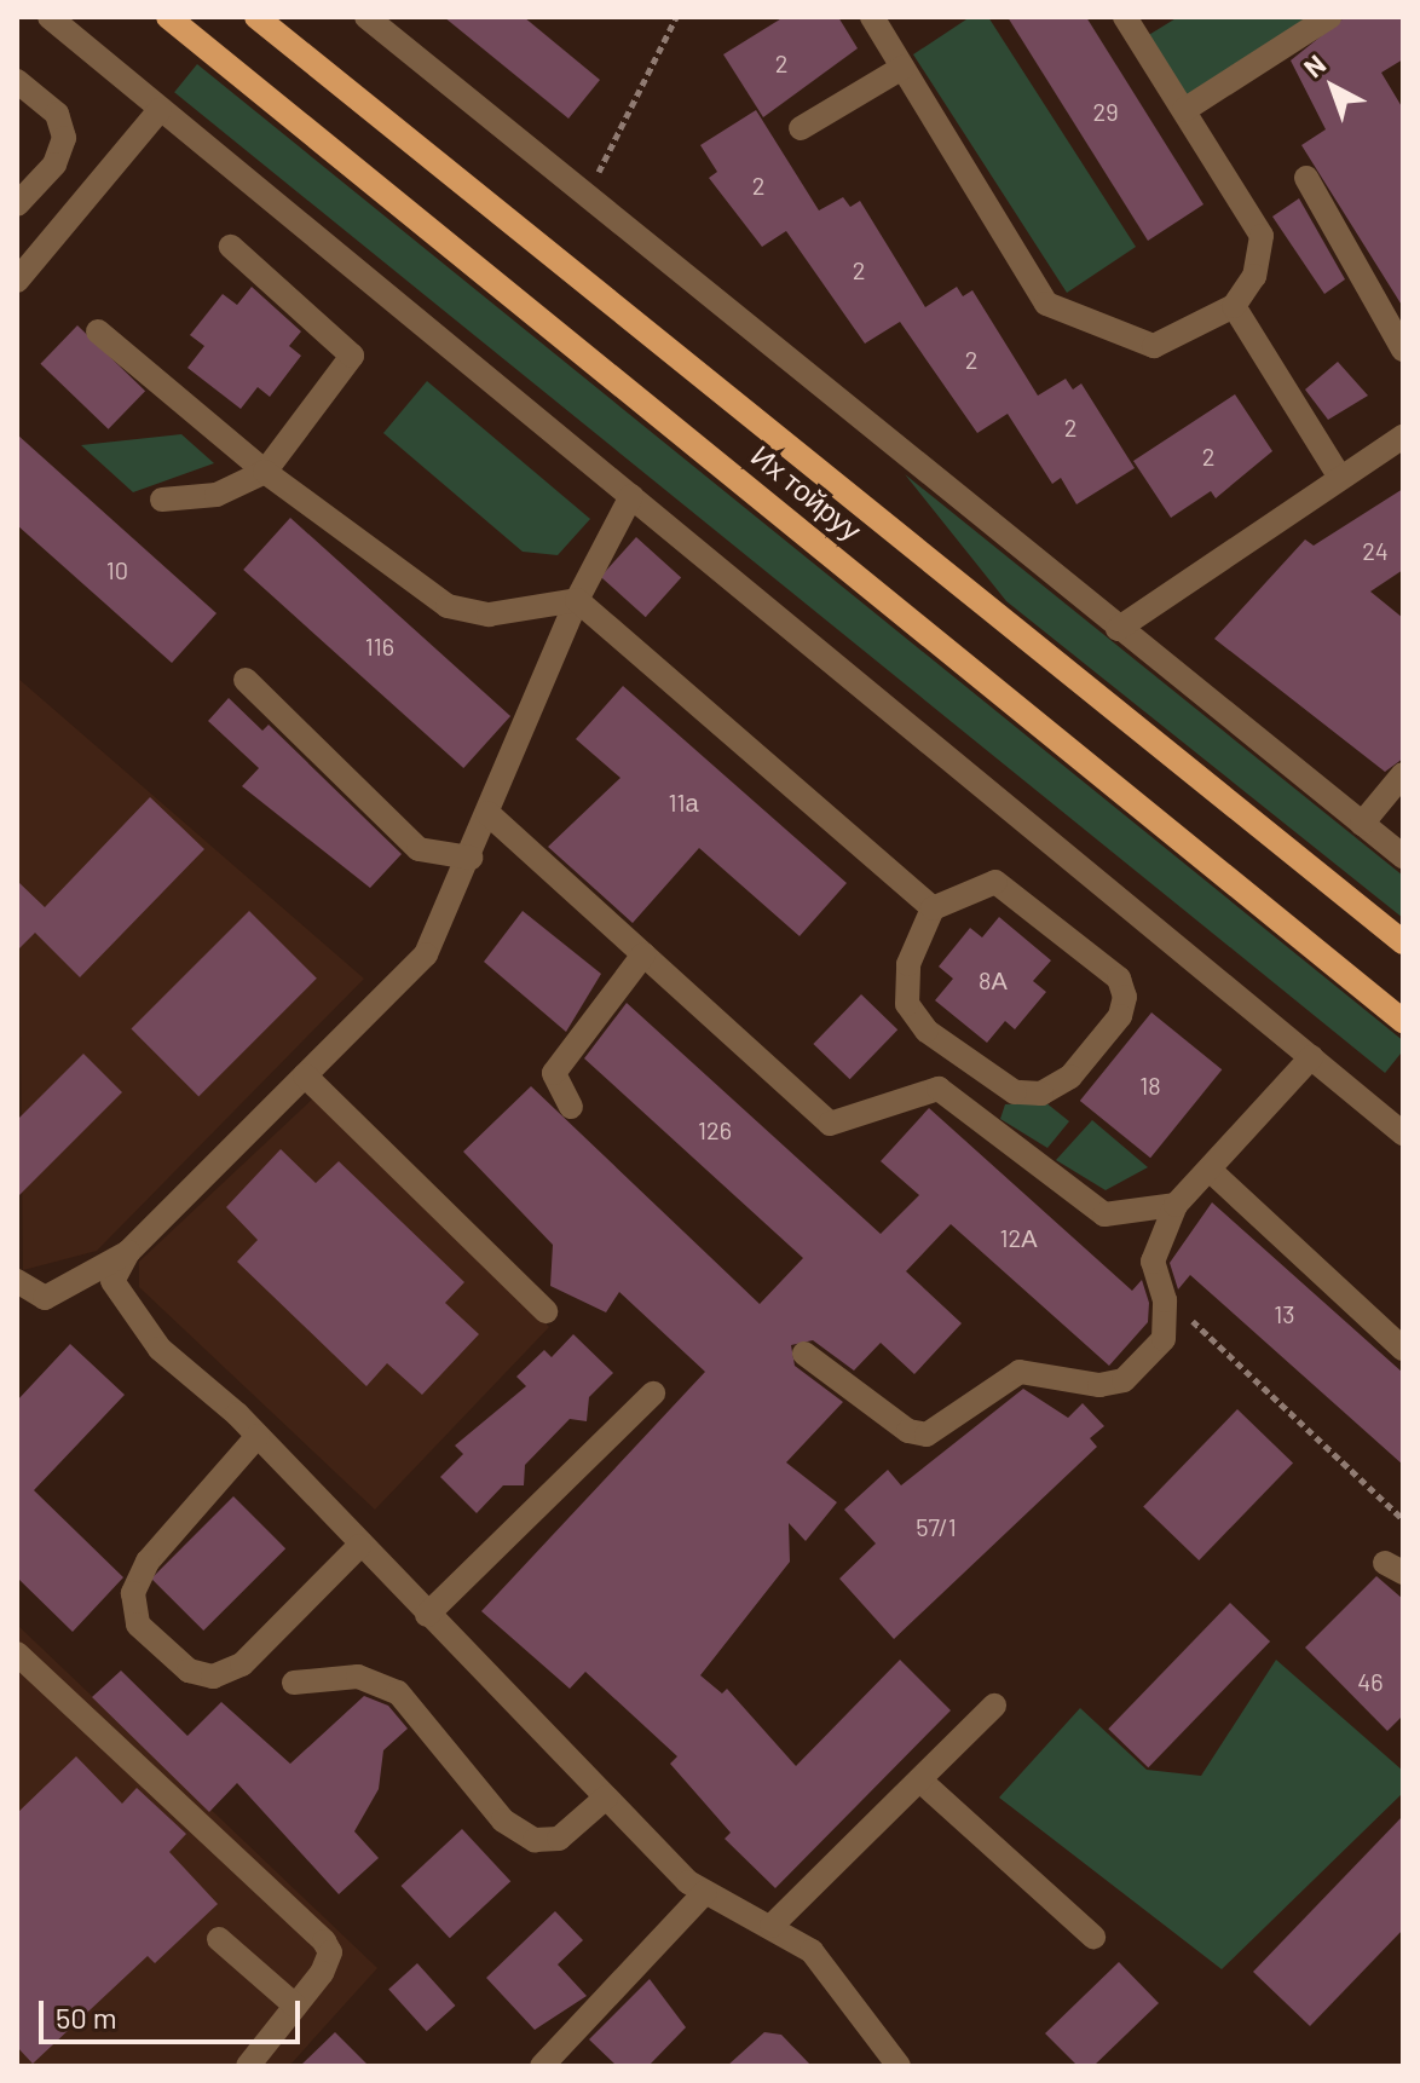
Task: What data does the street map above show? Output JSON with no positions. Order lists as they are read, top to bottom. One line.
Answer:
{"streets":{"main road":["Их тойруу"]},"house_numbers":["2","29","2","2","2","2","2","24","10","116","11а","8А","18","126","12А","13","57/1","46"],"scale_bar":"50 m","north":"top left"}
